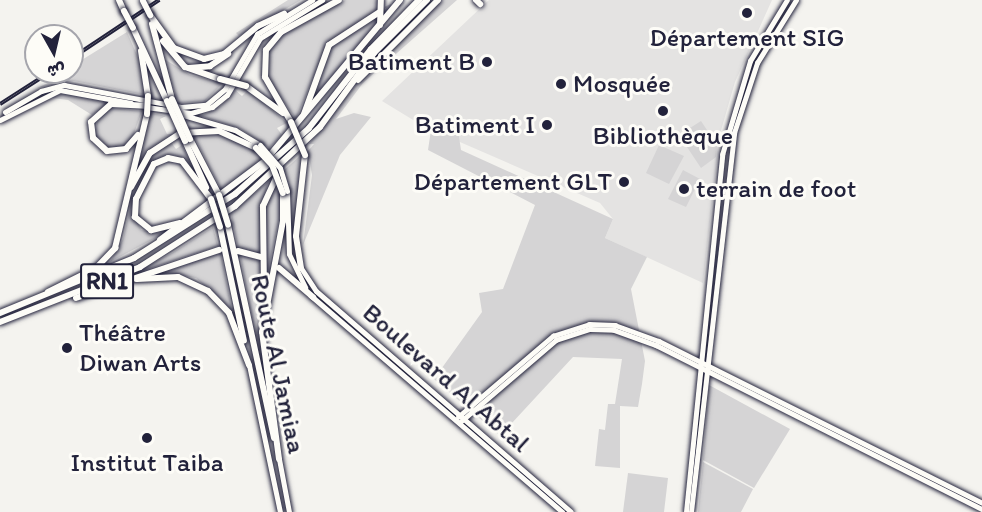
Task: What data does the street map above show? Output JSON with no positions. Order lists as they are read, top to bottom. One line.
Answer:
{"streets":{"highway":["RN1","Route Al Jamiaa"],"main road":["Boulevard Al Abtal"]},"places":["Département SIG","Batiment B","Mosquée","Bibliothèque","Batiment I","Département GLT","terrain de foot","Théâtre Diwan Arts","Institut Taiba"],"north":"bottom"}
